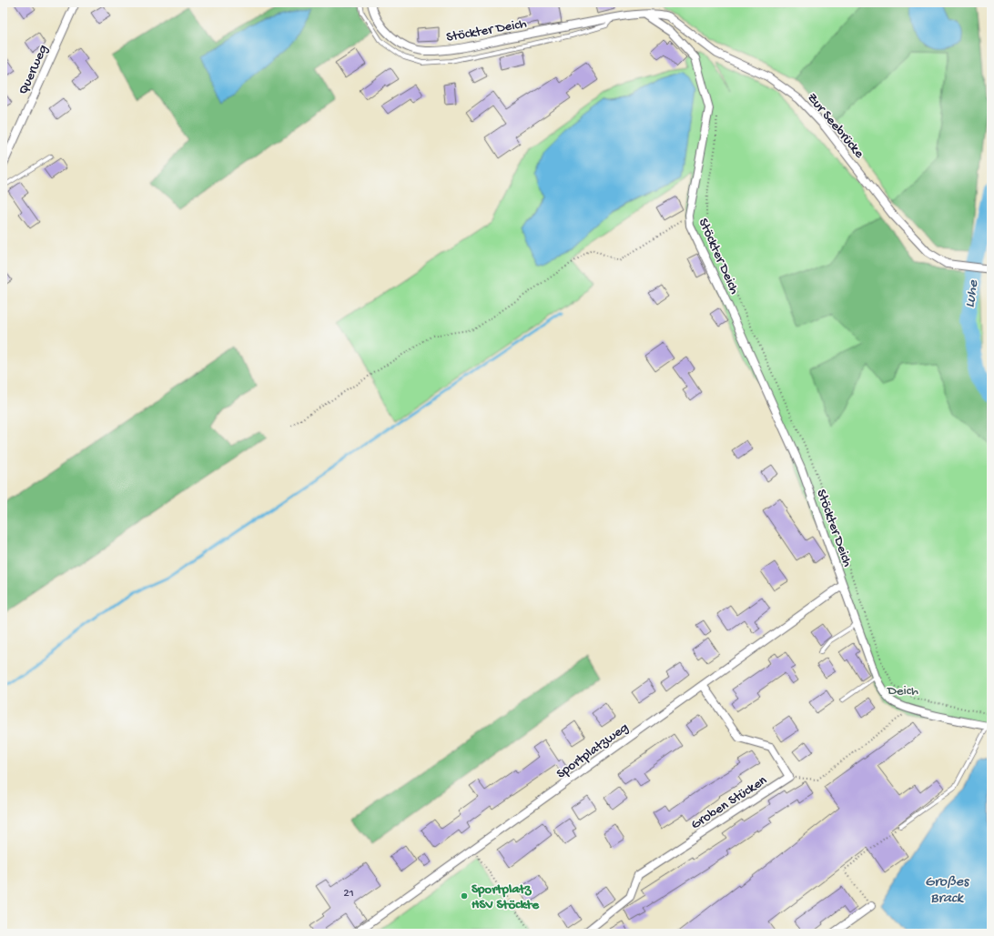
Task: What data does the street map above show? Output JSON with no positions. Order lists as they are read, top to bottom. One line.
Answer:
{"streets":{"street":["Stöckter Deich","Querweg","Zur Seebrücke","Sportplatzweg","Groben Stücken"]},"crossings":[["Stöckter Deich","Zur Seebrücke"],["Stöckter Deich","Sportplatzweg"]],"water":["Luhe","Großes Brack"],"parks":["Deich"],"places":["Sportplatz HSV Stöckte"],"house_numbers":["21"]}
